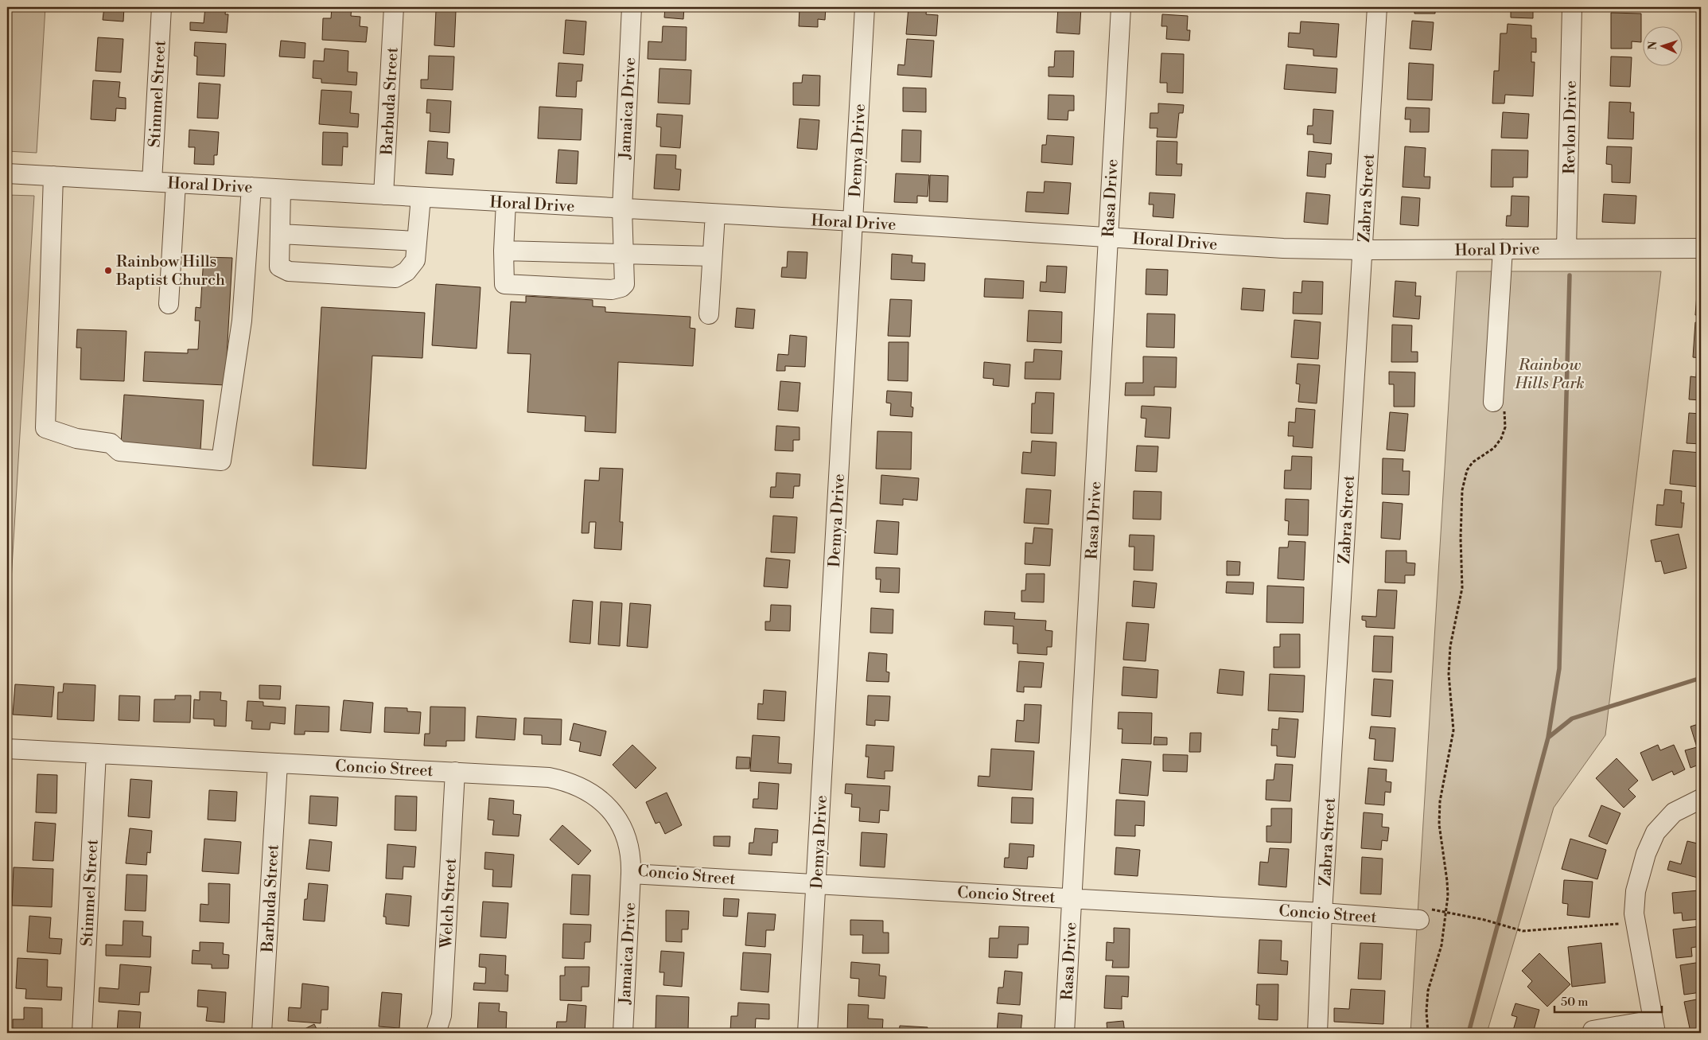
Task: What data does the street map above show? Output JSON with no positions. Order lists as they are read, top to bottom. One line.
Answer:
{"streets":{"street":["Stimmel Street","Barbuda Street","Jamaica Drive","Revlon Drive","Demya Drive","Horal Drive","Rasa Drive","Zabra Street","Concio Street","Welch Street"]},"crossings":[["Stimmel Street","Horal Drive"],["Stimmel Street","Concio Street"],["Barbuda Street","Horal Drive"],["Barbuda Street","Concio Street"],["Jamaica Drive","Horal Drive"],["Jamaica Drive","Concio Street"],["Revlon Drive","Horal Drive"],["Demya Drive","Horal Drive"],["Demya Drive","Concio Street"],["Horal Drive","Rasa Drive"],["Horal Drive","Zabra Street"],["Rasa Drive","Concio Street"],["Zabra Street","Concio Street"],["Concio Street","Welch Street"]],"parks":["Rainbow Hills Park"],"places":["Rainbow Hills Baptist Church"],"scale_bar":"50 m","north":"left"}
